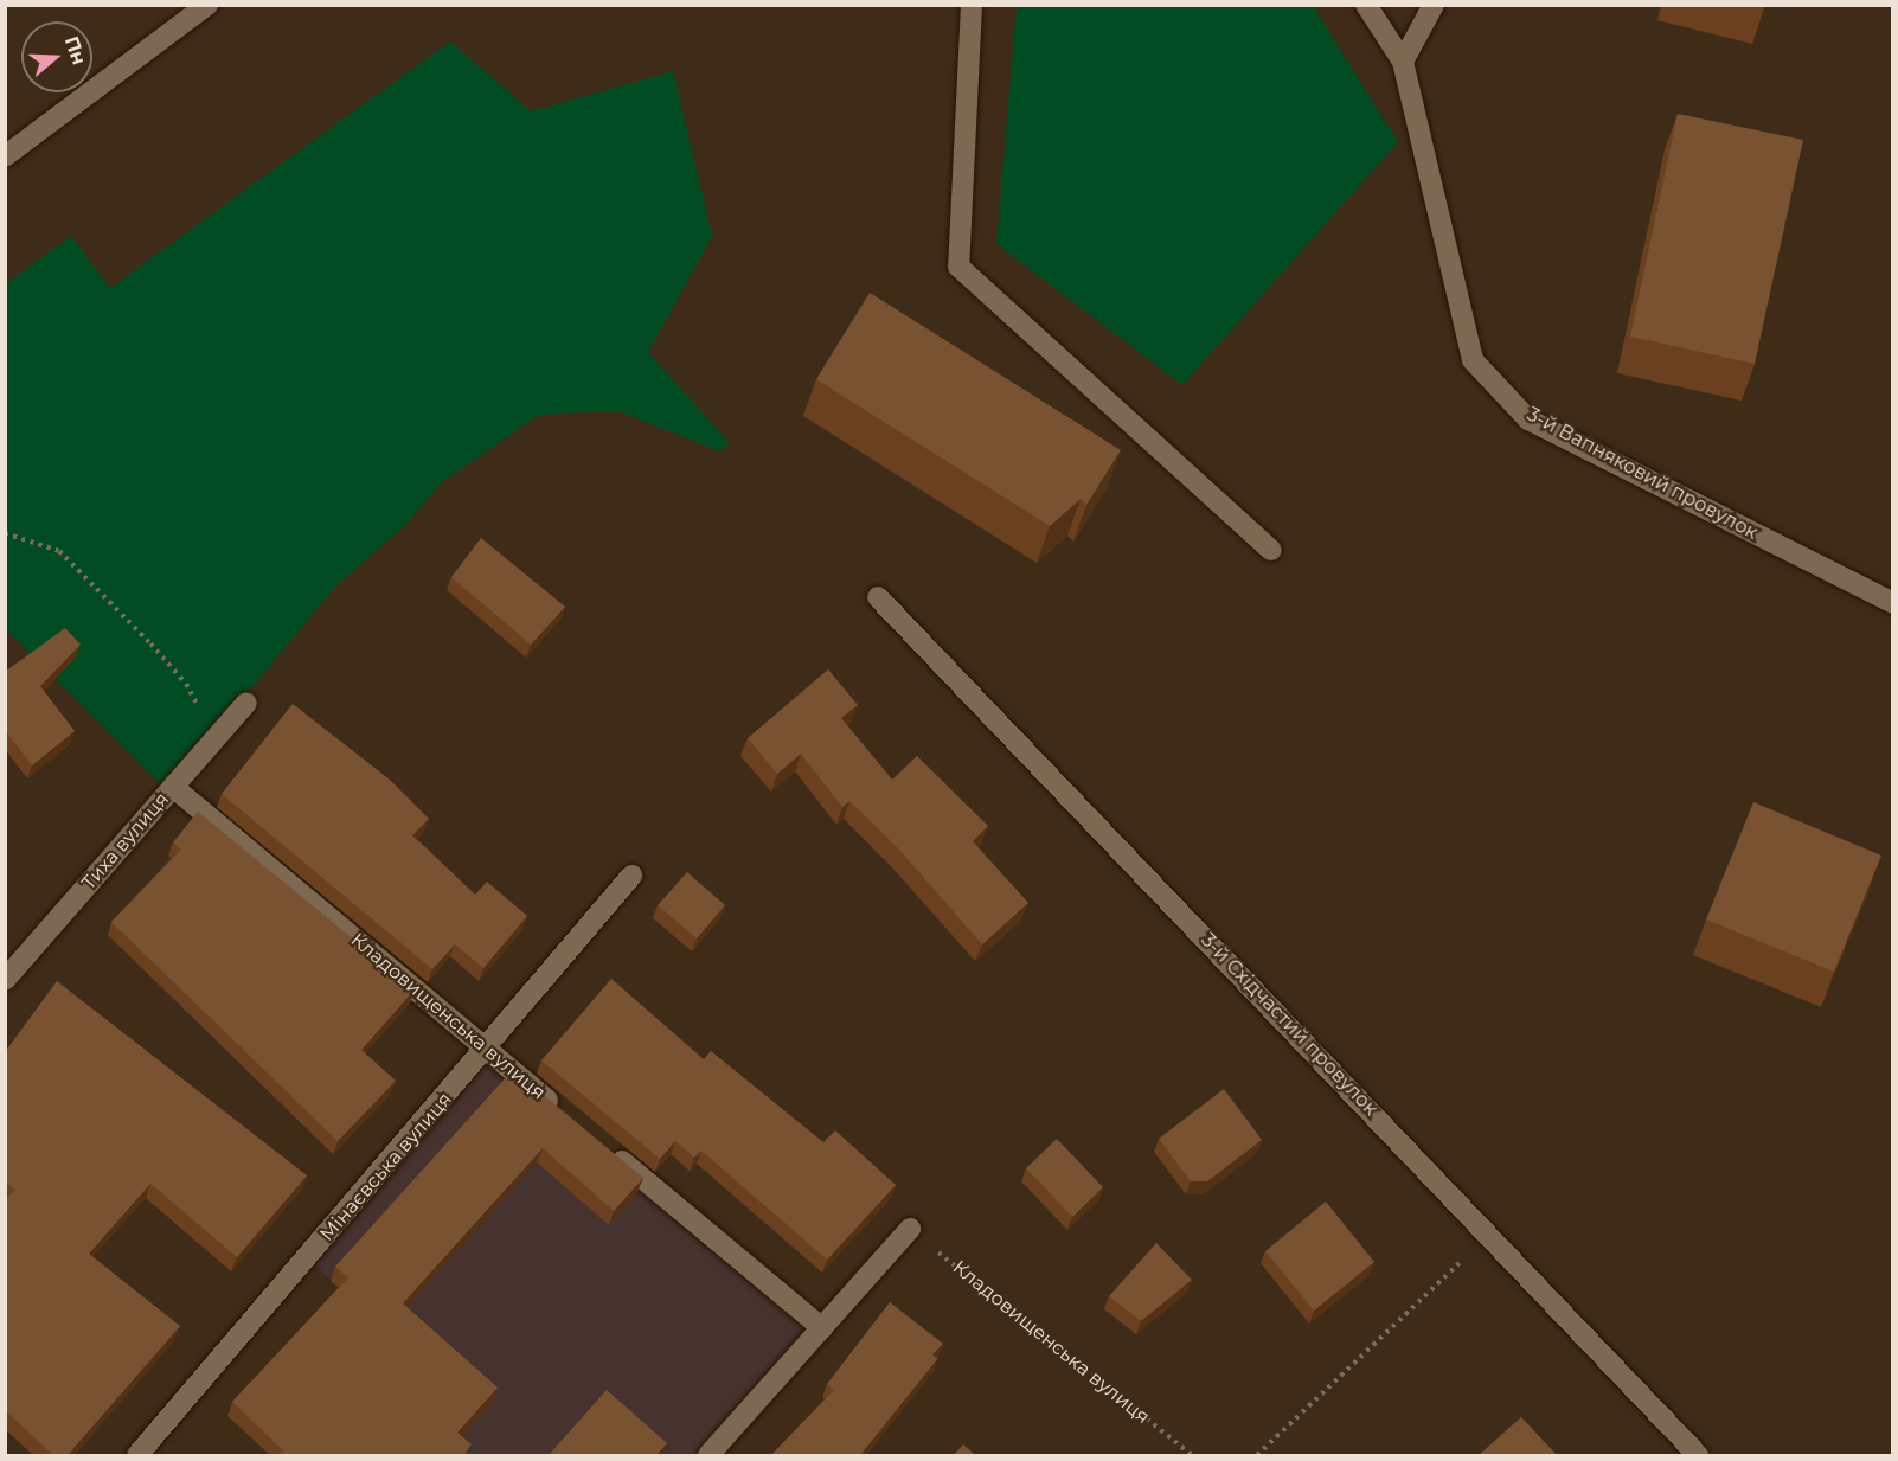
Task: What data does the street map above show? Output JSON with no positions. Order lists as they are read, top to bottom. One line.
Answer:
{"streets":{"street":["3-й Вапняковий провулок","Тиха вулиця","Кладовищенська вулиця","3-й Східчастий провулок","Мінаєвська вулиця"]},"crossings":[["Тиха вулиця","Кладовищенська вулиця"],["Кладовищенська вулиця","Мінаєвська вулиця"]],"north":"right"}
